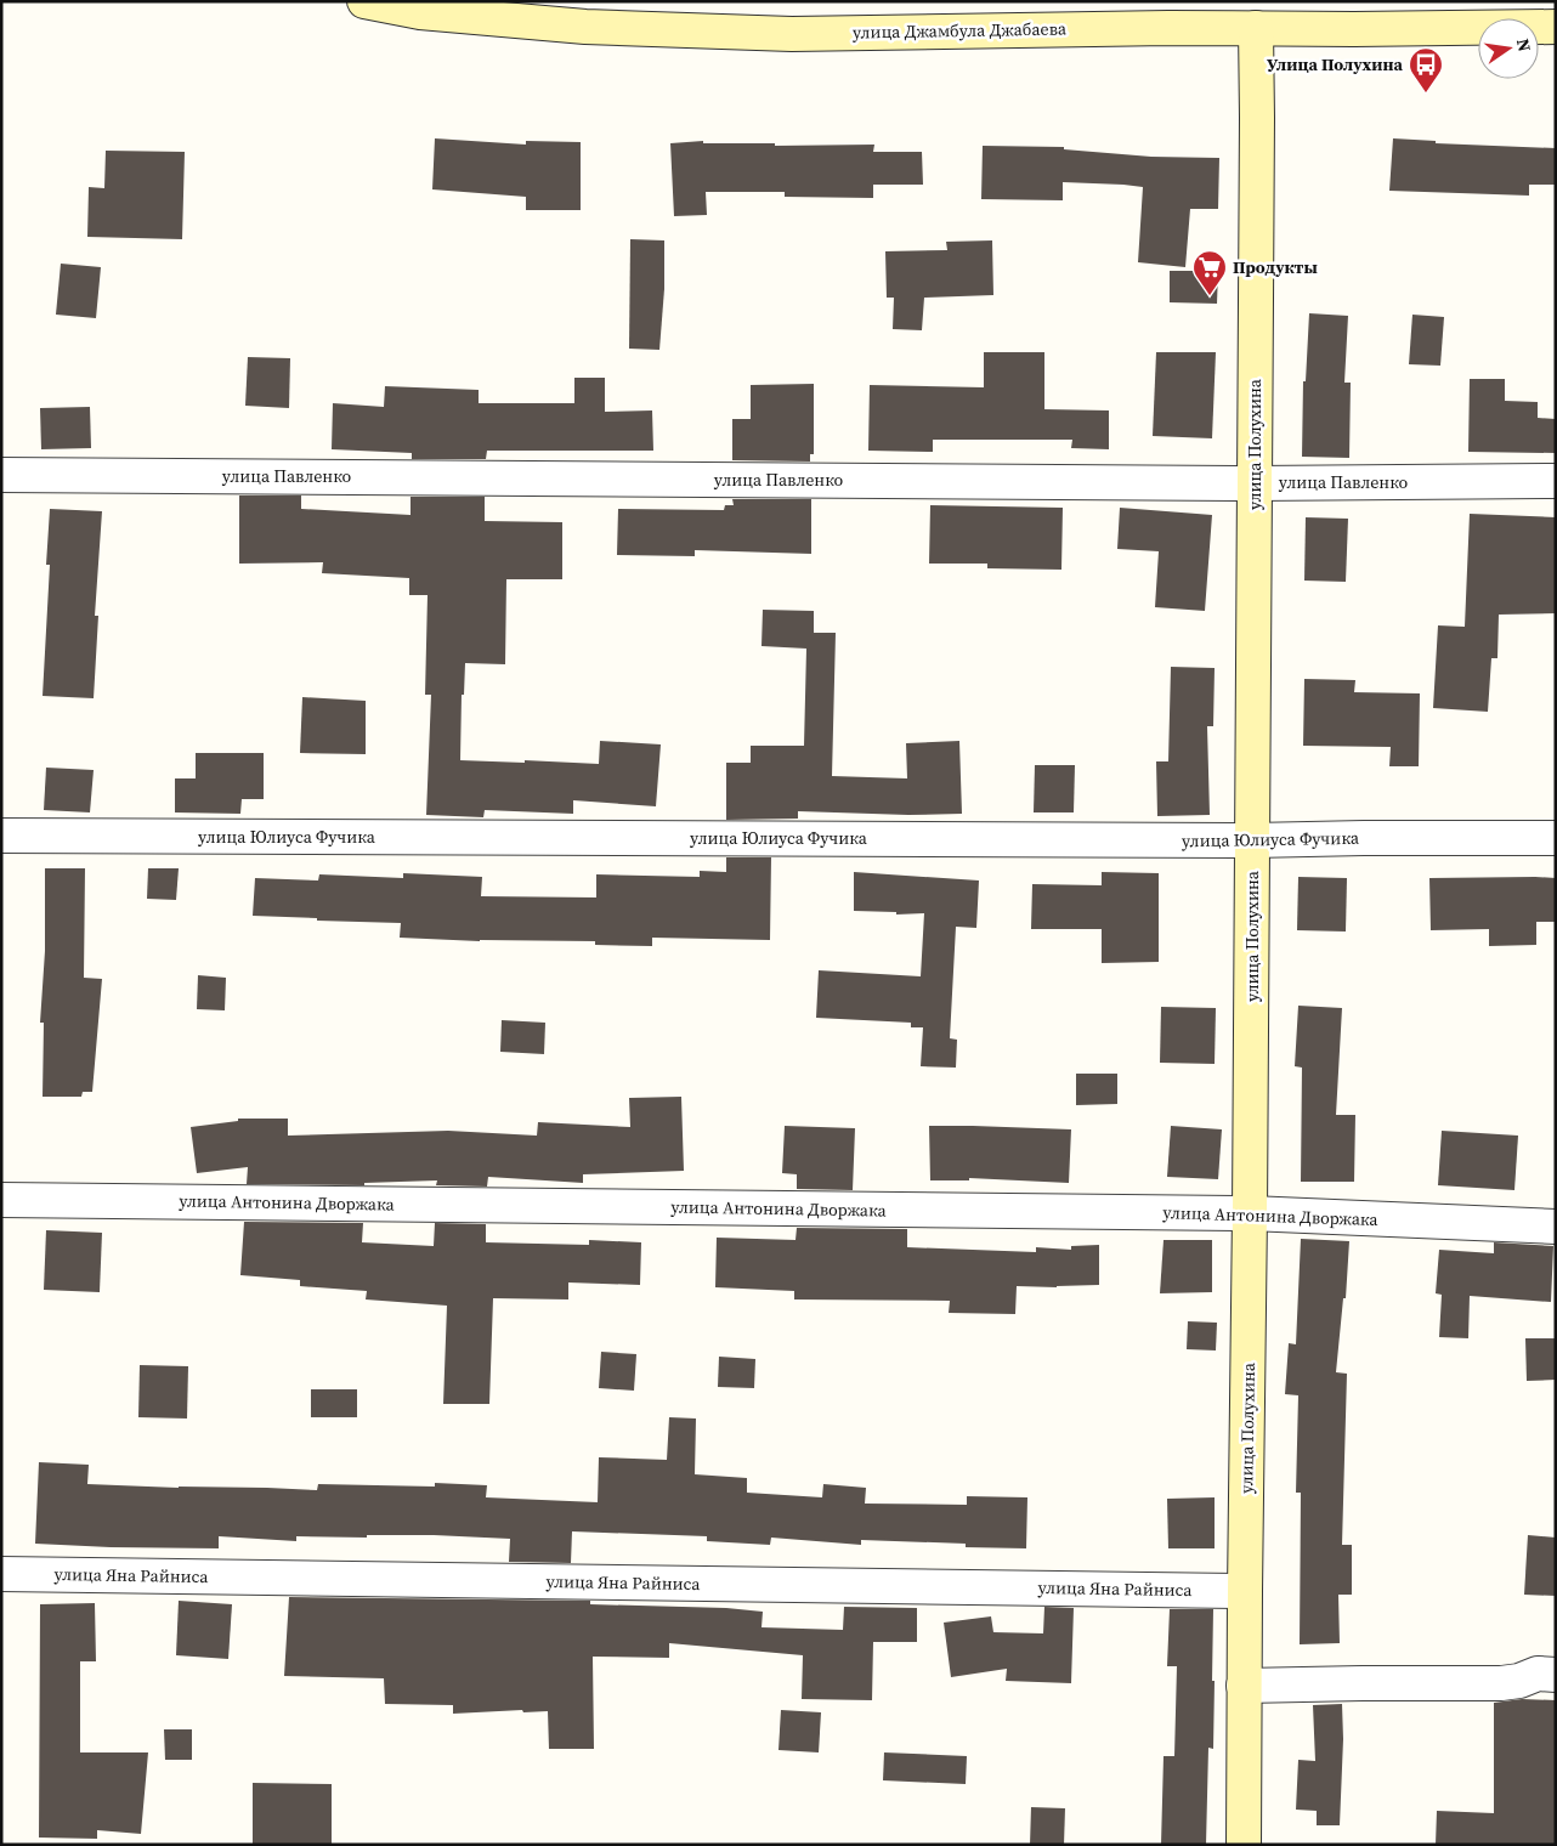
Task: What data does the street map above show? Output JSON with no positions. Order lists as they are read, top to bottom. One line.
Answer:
{"streets":{"main road":["улица Джамбула Джабаева","улица Полухина"],"street":["улица Павленко","улица Юлиуса Фучика","улица Антонина Дворжака","улица Яна Райниса"]},"crossings":[["улица Джамбула Джабаева","улица Полухина"],["улица Полухина","улица Павленко"],["улица Полухина","улица Юлиуса Фучика"],["улица Полухина","улица Антонина Дворжака"],["улица Полухина","улица Яна Райниса"]],"places":{"bus stop":["Улица Полухина"],"supermarket":["Продукты"]},"north":"right"}
